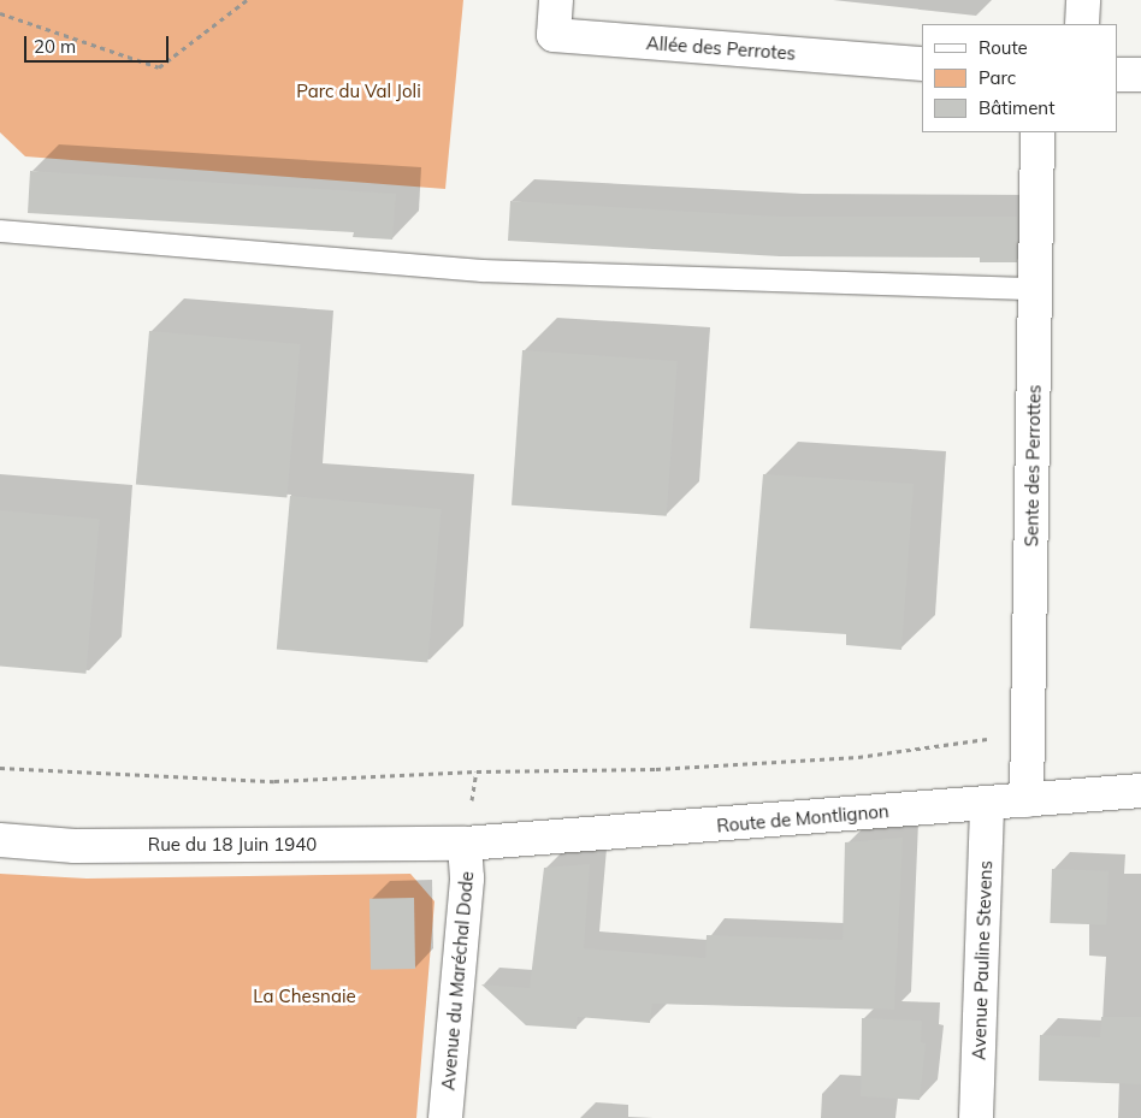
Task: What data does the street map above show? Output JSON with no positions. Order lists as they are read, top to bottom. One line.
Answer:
{"streets":{"street":["Allée des Perrotes","Sente des Perrottes","Route de Montlignon","Rue du 18 Juin 1940","Avenue Pauline Stevens","Avenue du Maréchal Dode"]},"crossings":[["Sente des Perrottes","Route de Montlignon"],["Route de Montlignon","Rue du 18 Juin 1940"],["Route de Montlignon","Avenue Pauline Stevens"],["Route de Montlignon","Avenue du Maréchal Dode"],["Rue du 18 Juin 1940","Avenue du Maréchal Dode"]],"parks":["Parc du Val Joli","La Chesnaie"],"legend":["Route","Parc","Bâtiment"],"scale_bar":"20 m"}
